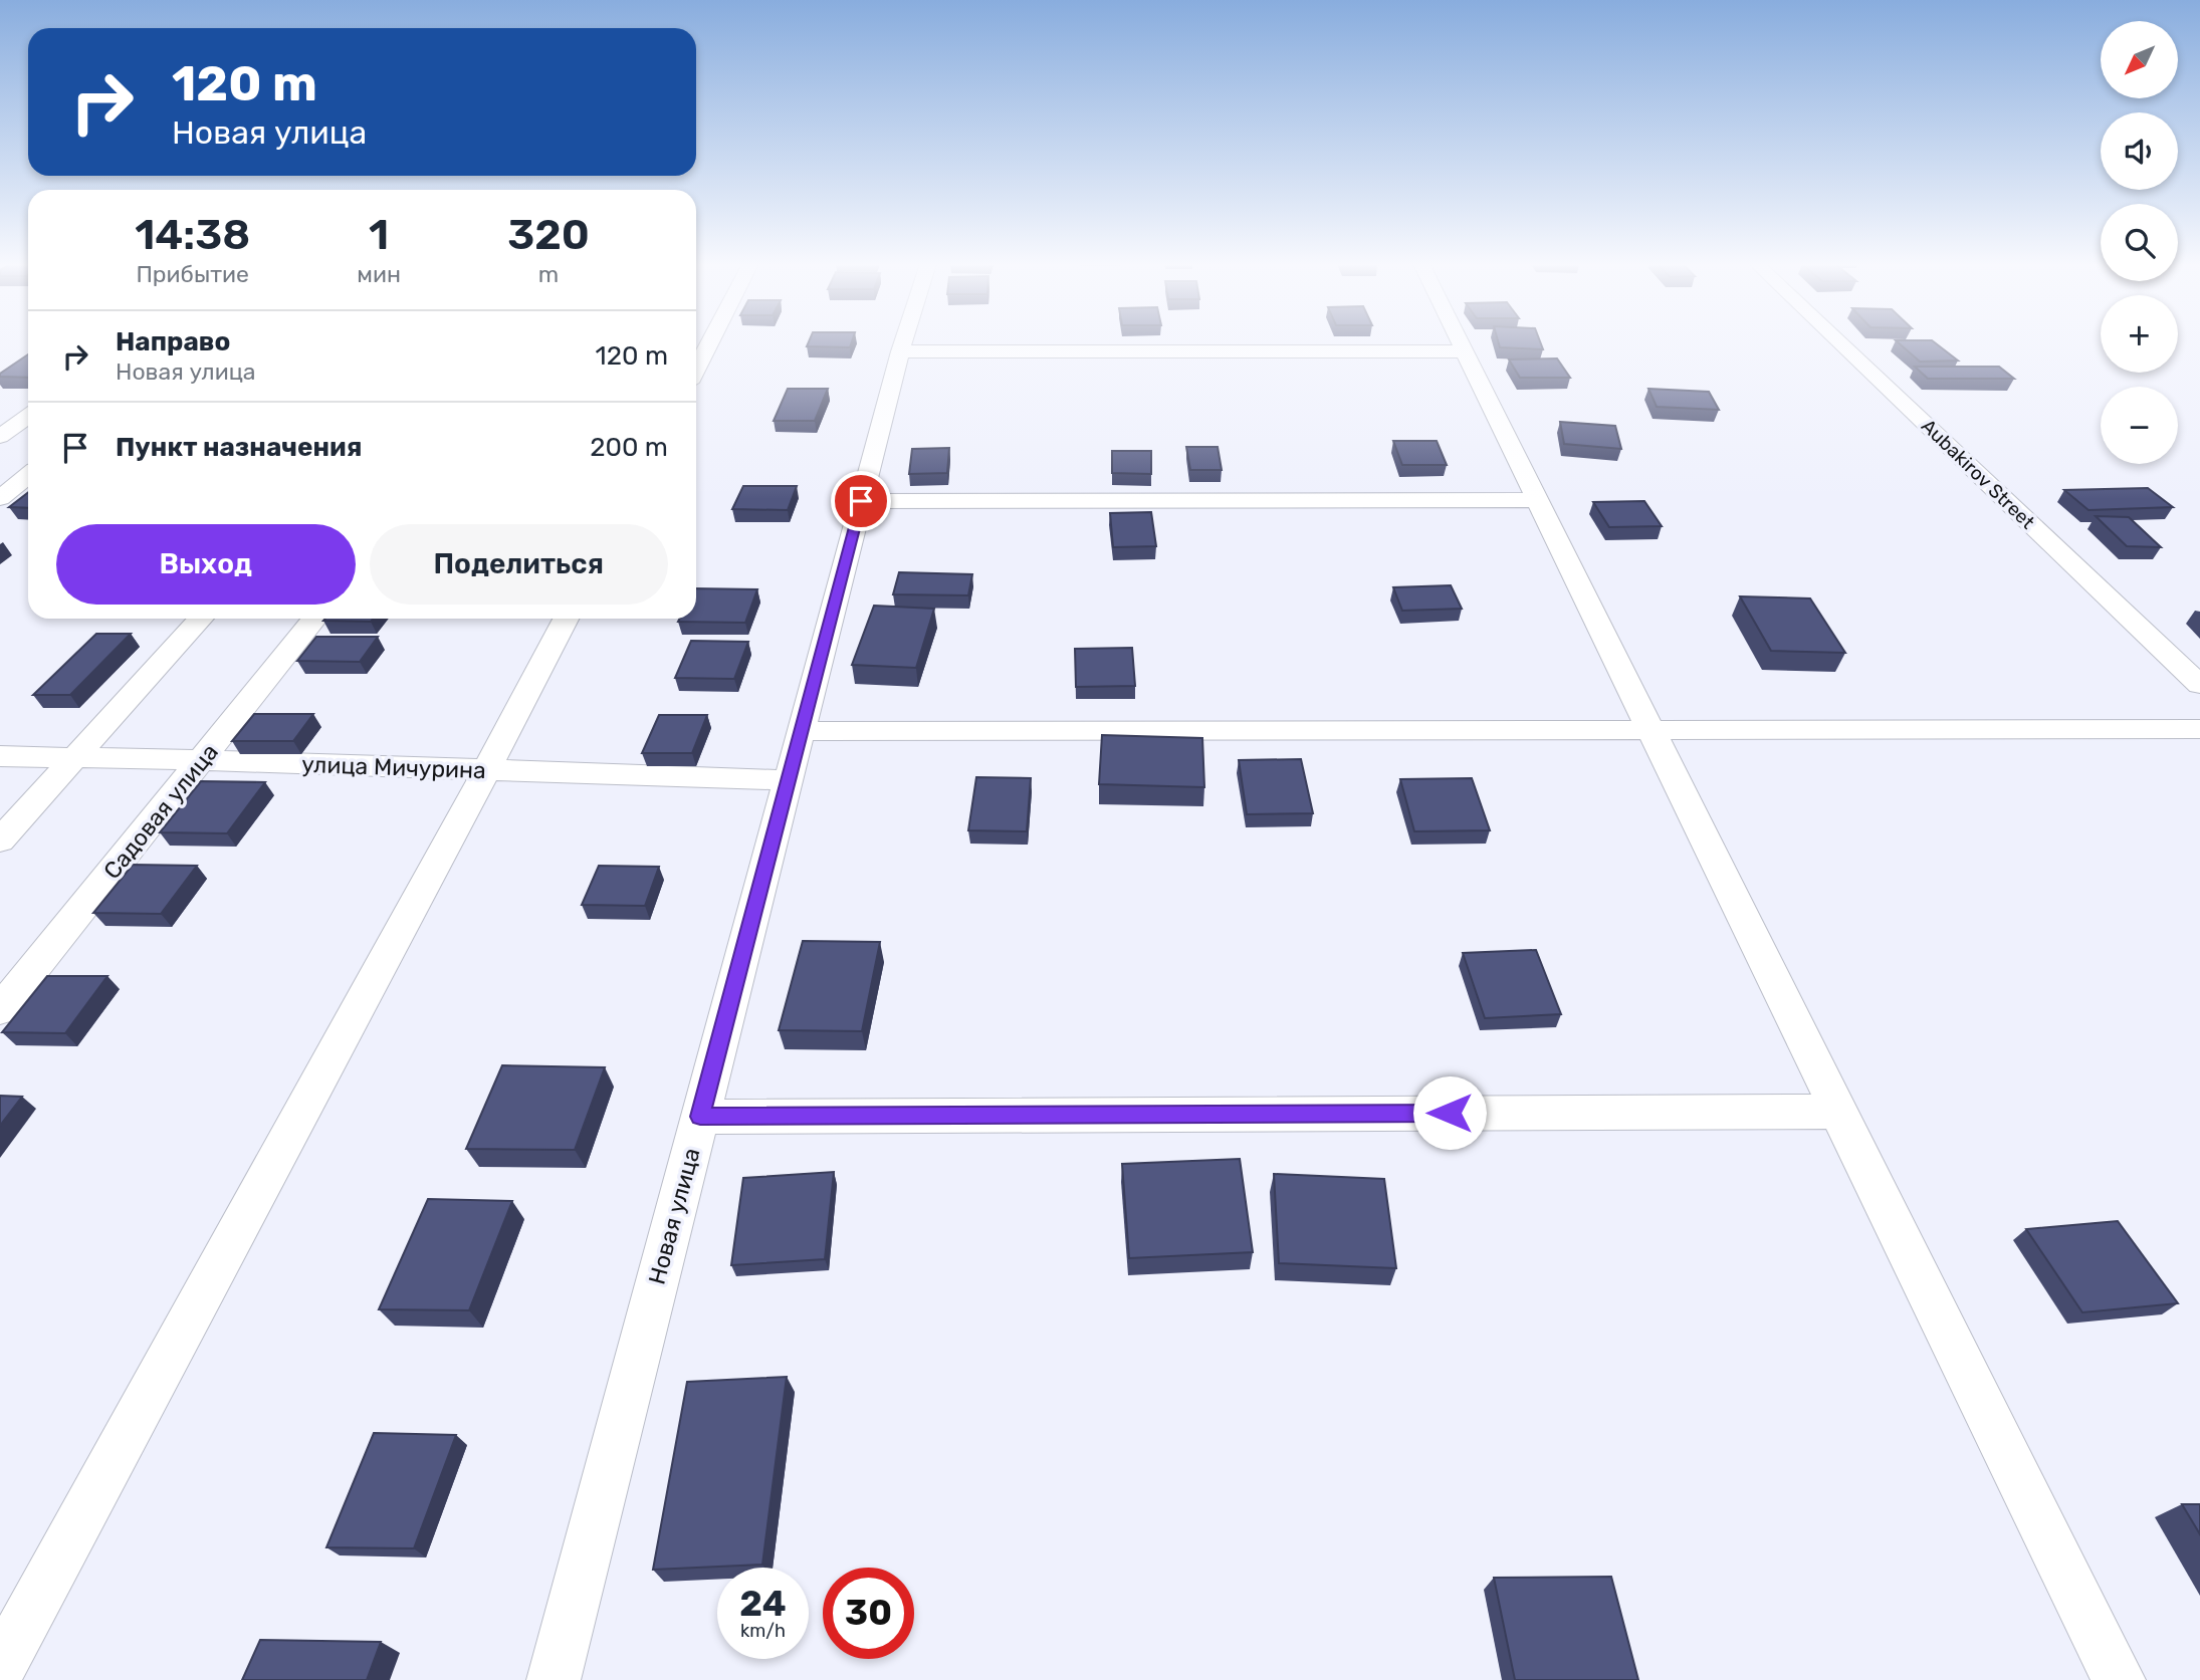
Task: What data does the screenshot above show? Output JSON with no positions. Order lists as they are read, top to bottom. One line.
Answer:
{"streets":{"street":["Aubakirov Street","улица Мичурина","Садовая улица","Новая улица"]},"crossings":[["улица Мичурина","Садовая улица"],["улица Мичурина","Новая улица"]],"north":"bottom left","page":{"map_buttons":["+","−"],"turn":["120 m","Новая улица"],"eta":["14:38","Прибытие","1","мин","320","m"],"list":[{"name":"Направо","note":"Новая улица","value":"120 m"},{"name":"Пункт назначения","value":"200 m"}],"buttons":["Выход","Поделиться"],"speed":"24 km/h","limit":"30"}}
